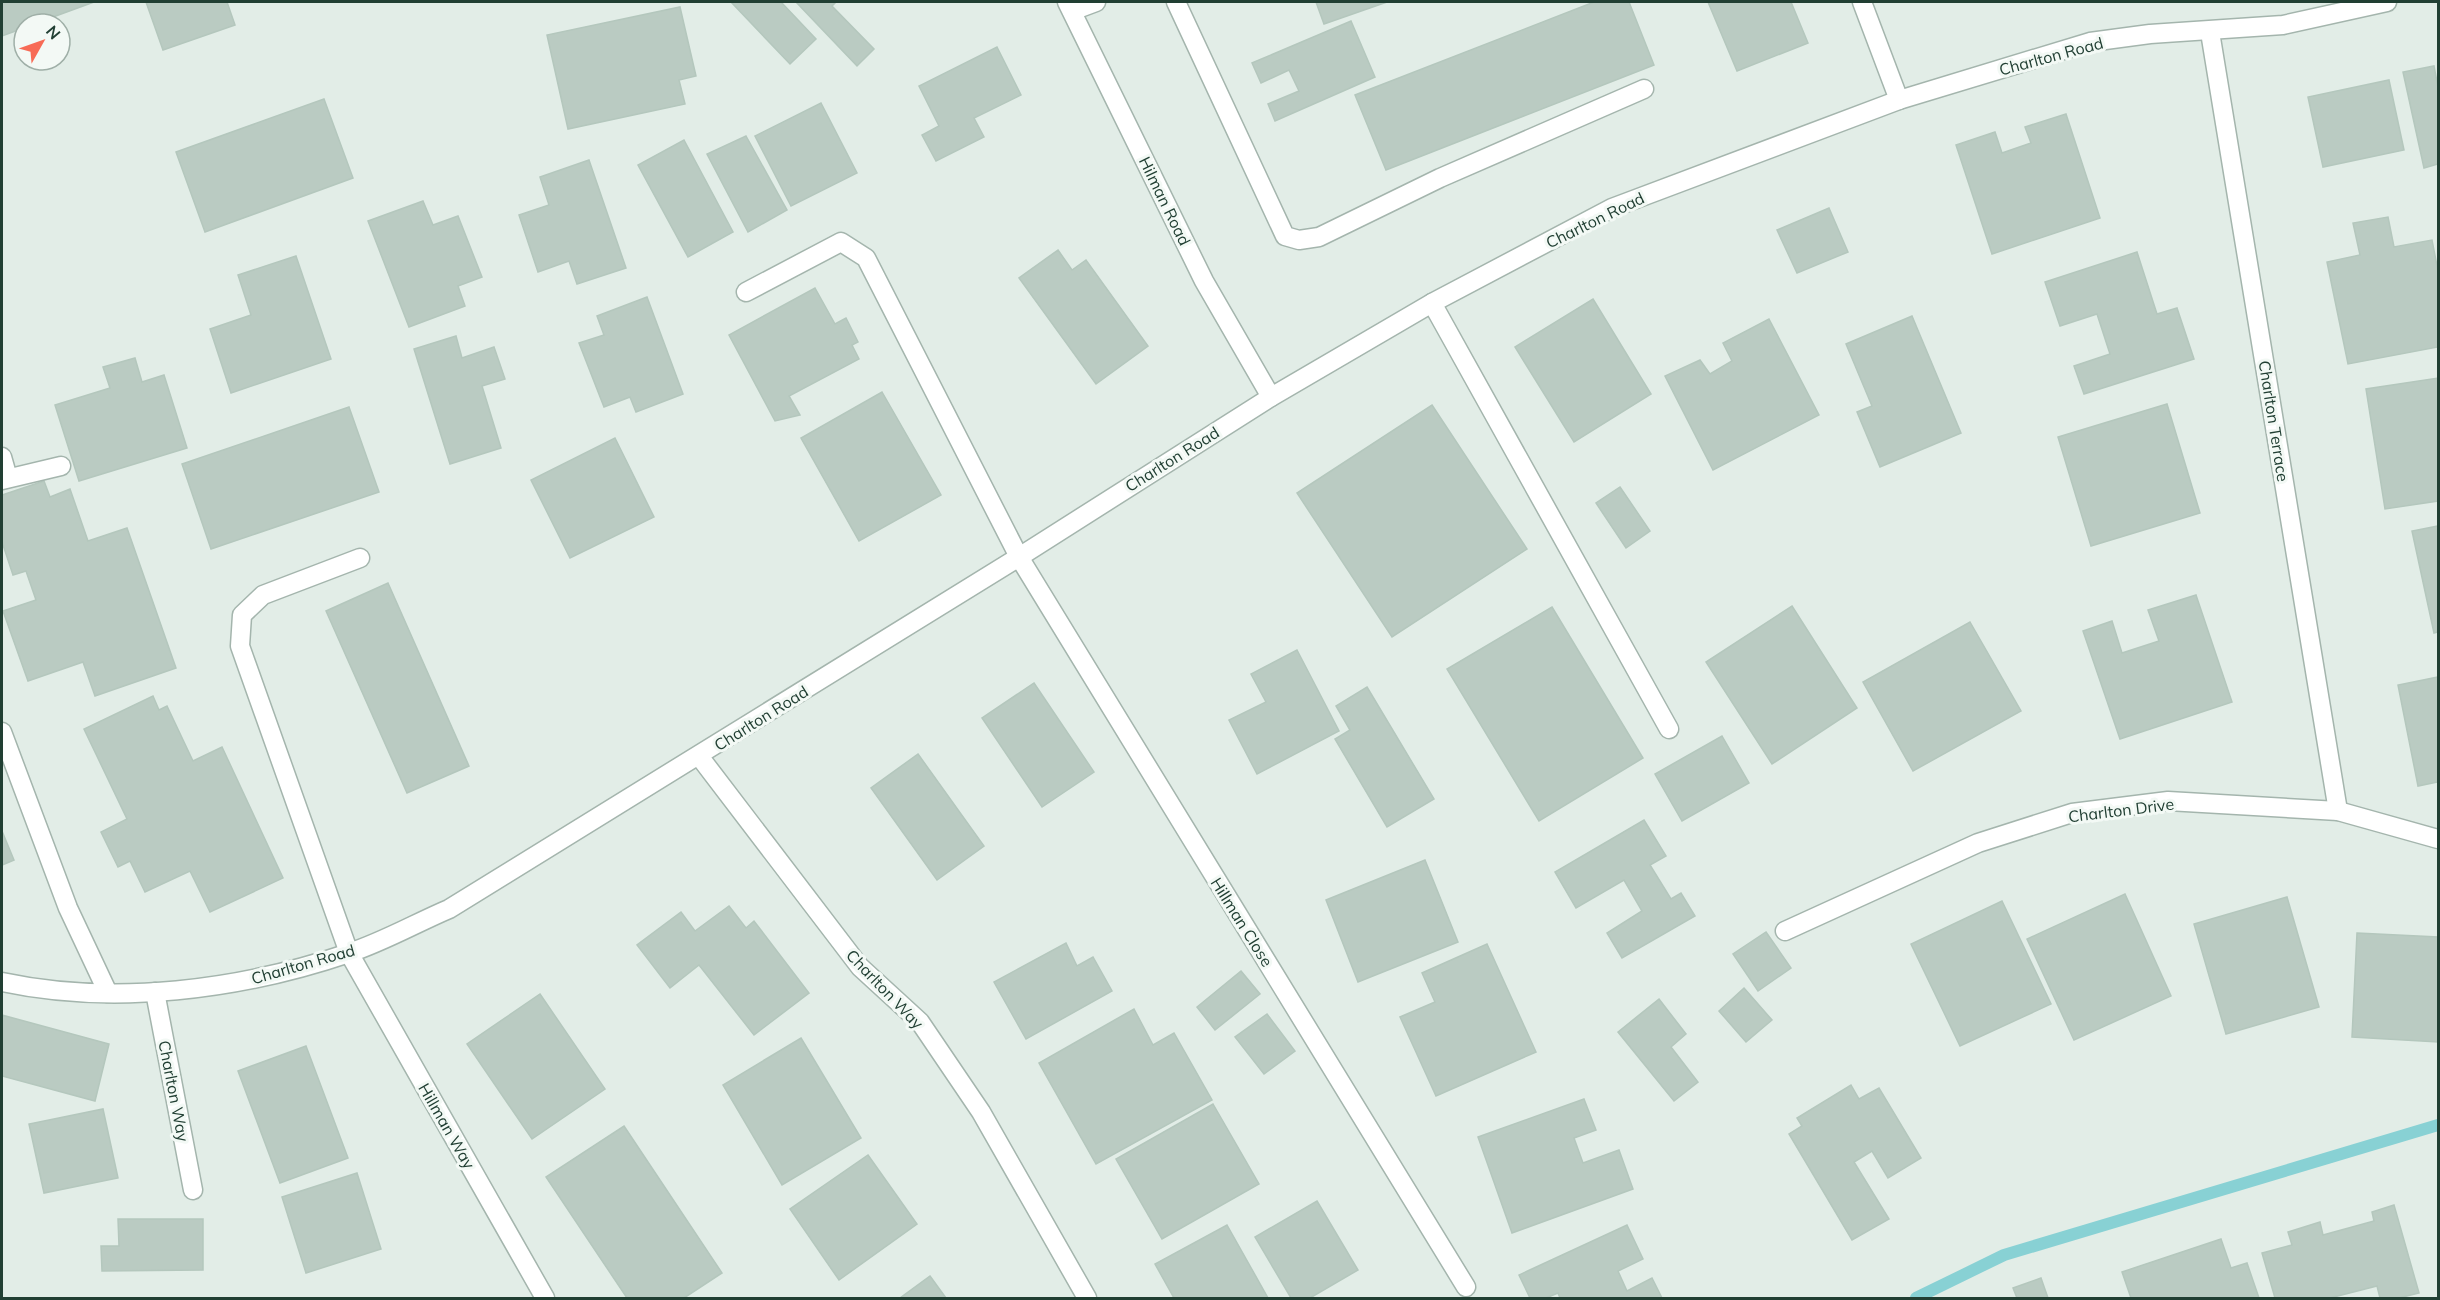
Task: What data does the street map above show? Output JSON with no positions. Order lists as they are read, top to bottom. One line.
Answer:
{"streets":{"street":["Charlton Road","Hilman Road","Charlton Terrace","Charlton Drive","Hillman Close","Charlton Way","Hillman Way"]},"crossings":[["Charlton Road","Hilman Road"],["Charlton Road","Charlton Terrace"],["Charlton Road","Hillman Close"],["Charlton Road","Charlton Way"],["Charlton Road","Hillman Way"],["Charlton Terrace","Charlton Drive"]],"north":"top right"}
